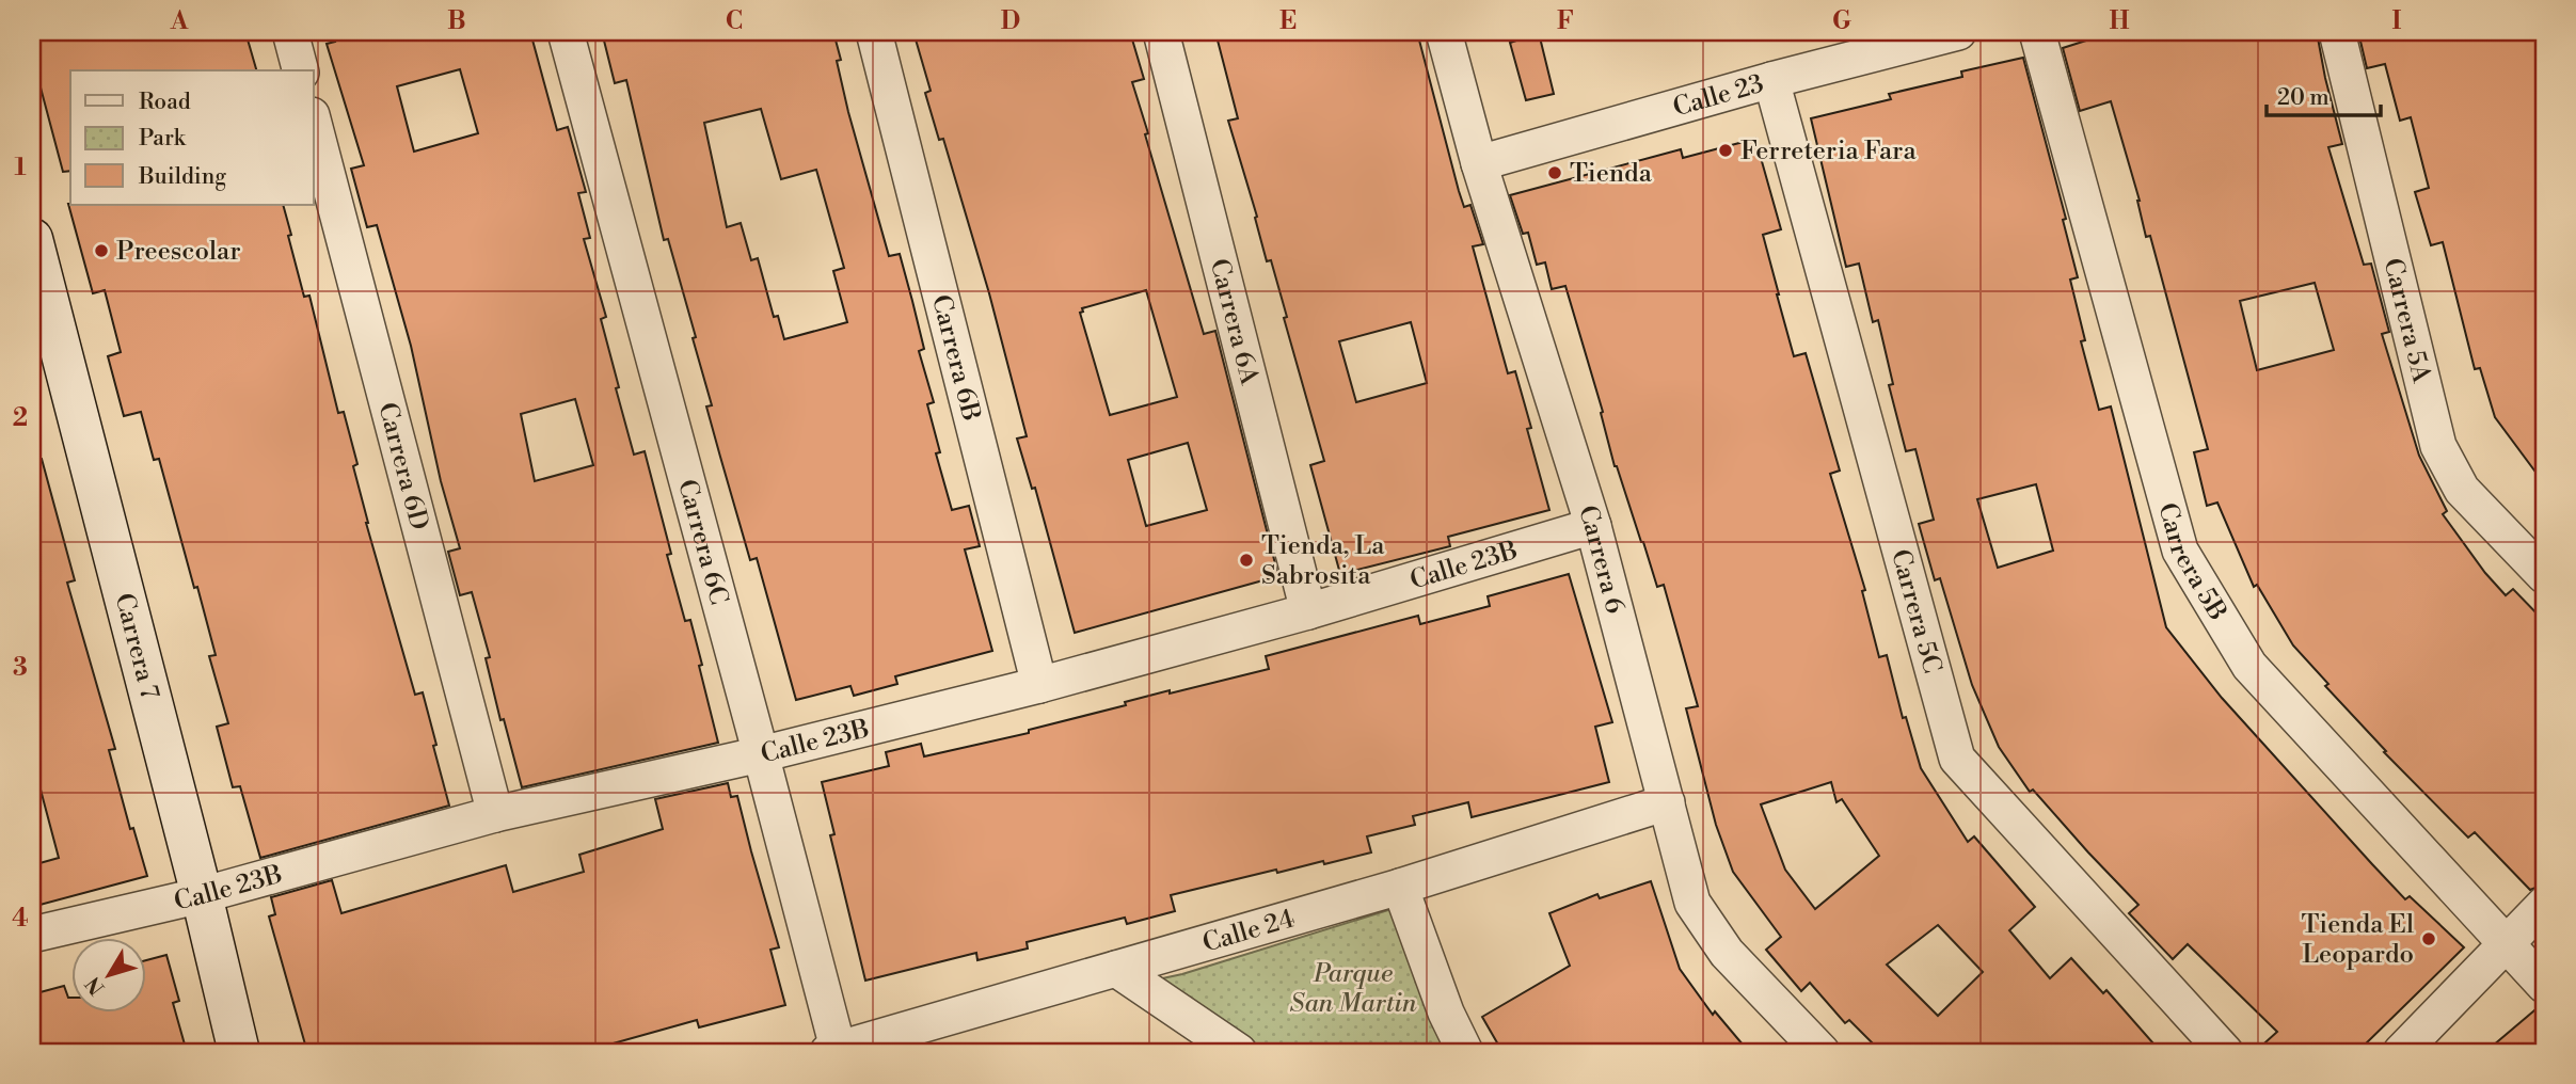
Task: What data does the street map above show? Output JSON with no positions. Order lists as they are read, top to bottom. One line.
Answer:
{"streets":{"street":["Calle 23","Carrera 5A","Carrera 6A","Carrera 6B","Carrera 6D","Carrera 6C","Carrera 6","Carrera 5B","Calle 23B","Carrera 5C","Carrera 7","Calle 24"]},"crossings":[["Calle 23","Carrera 6"],["Calle 23","Carrera 5C"],["Carrera 6A","Calle 23B"],["Carrera 6B","Calle 23B"],["Carrera 6D","Calle 23B"],["Carrera 6C","Calle 23B"],["Carrera 6C","Calle 24"],["Carrera 6","Calle 23B"],["Carrera 6","Calle 24"],["Calle 23B","Carrera 7"]],"parks":["Parque San Martin"],"places":["Ferreteria Fara","Tienda","Preescolar","Tienda, La Sabrosita","Tienda El Leopardo"],"legend":["Road","Park","Building"],"scale_bar":"20 m","north":"bottom left","grid":{"columns":["A","B","C","D","E","F","G","H","I"],"rows":["1","2","3","4"]}}
